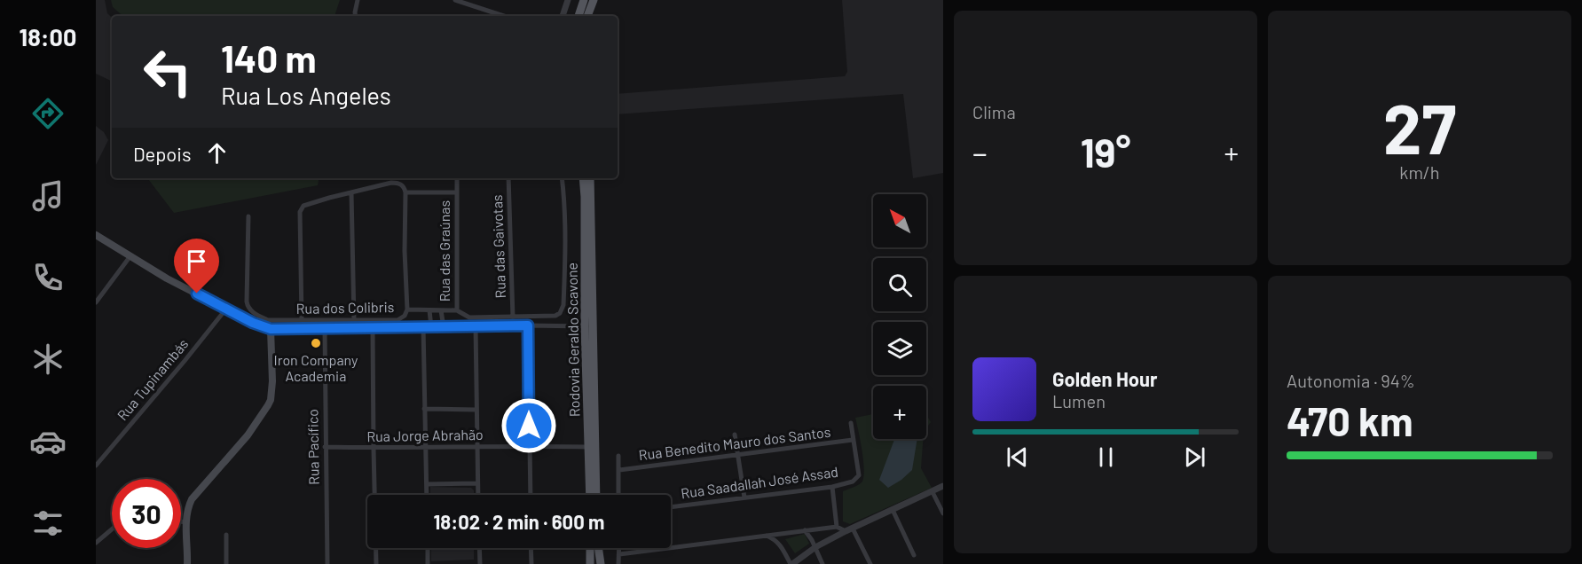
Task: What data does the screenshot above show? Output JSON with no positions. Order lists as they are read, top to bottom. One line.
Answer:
{"streets":{"main road":["Rodovia Geraldo Scavone"],"street":["Rua das Gaivotas","Rua das Graúnas","Rua dos Colibris","Rua Tupinambás","Rua Jorge Abrahão","Rua Benedito Mauro dos Santos","Rua Pacífico","Rua Saadallah José Assad"]},"crossings":[["Rua das Gaivotas","Rua dos Colibris"],["Rua das Graúnas","Rua dos Colibris"],["Rodovia Geraldo Scavone","Rua Jorge Abrahão"],["Rua Jorge Abrahão","Rua Pacífico"],["Rua Benedito Mauro dos Santos","Rua Saadallah José Assad"]],"places":["Iron Company Academia"],"north":"top left","page":{"tabs":"18:00","tile":["Clima",["27","km/h"],["Autonomia · 94%","470 km"]],"turn":["140 m","Rua Los Angeles"],"then":"Depois","heat":["−","19°","+"],"map_buttons":"+","song":["Golden Hour","Lumen"],"limit":"30","trip":"18:02 · 2 min · 600 m"}}
